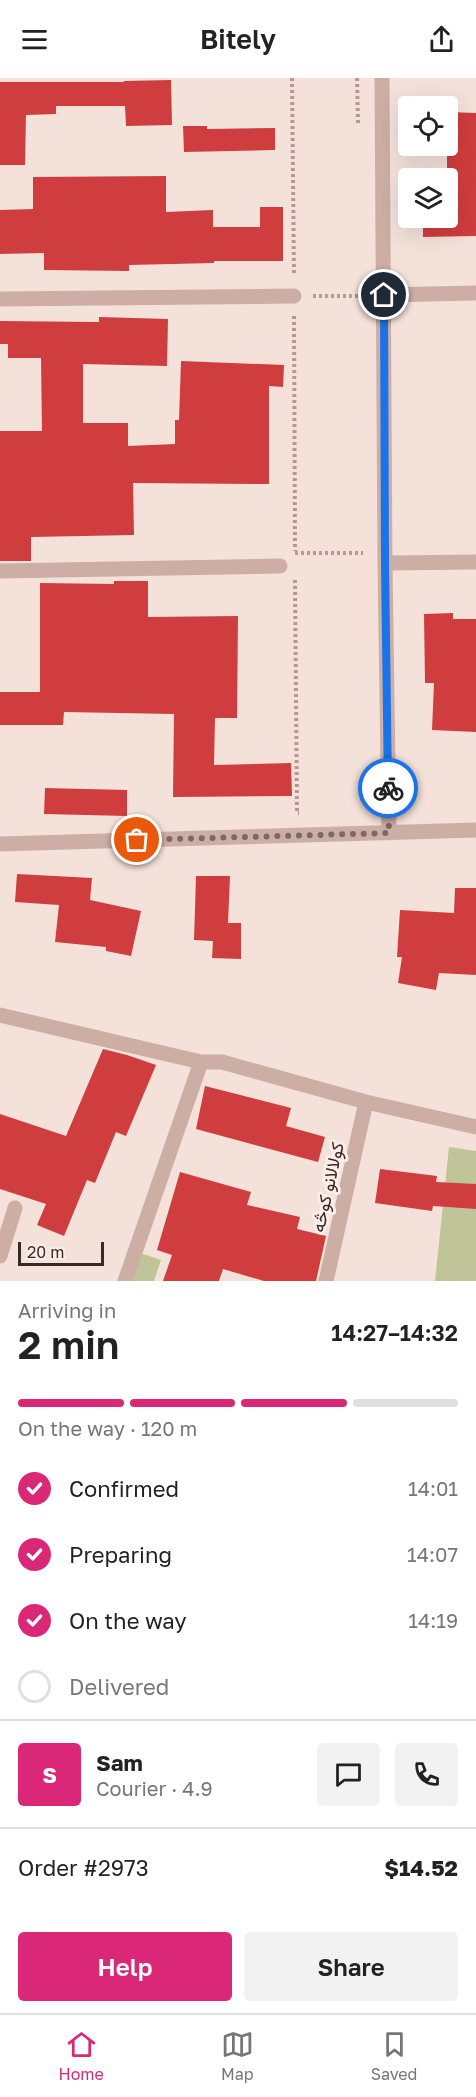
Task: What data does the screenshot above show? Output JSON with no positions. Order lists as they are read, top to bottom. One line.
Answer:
{"streets":{"street":["کولالانو کوڅه"]},"scale_bar":"20 m","page":{"header":"Bitely","scale":"20 m","heading":["2 min","Arriving in","14:27–14:32"],"panel":["Sam","Courier · 4.9","Order #2973","$14.52"],"bar":"On the way · 120 m","list":[["Confirmed","14:01"],["Preparing","14:07"],["On the way","14:19"],"Delivered"],"round":"S","buttons":["Help","Share"],"tabs":["Home","Map","Saved"]}}
